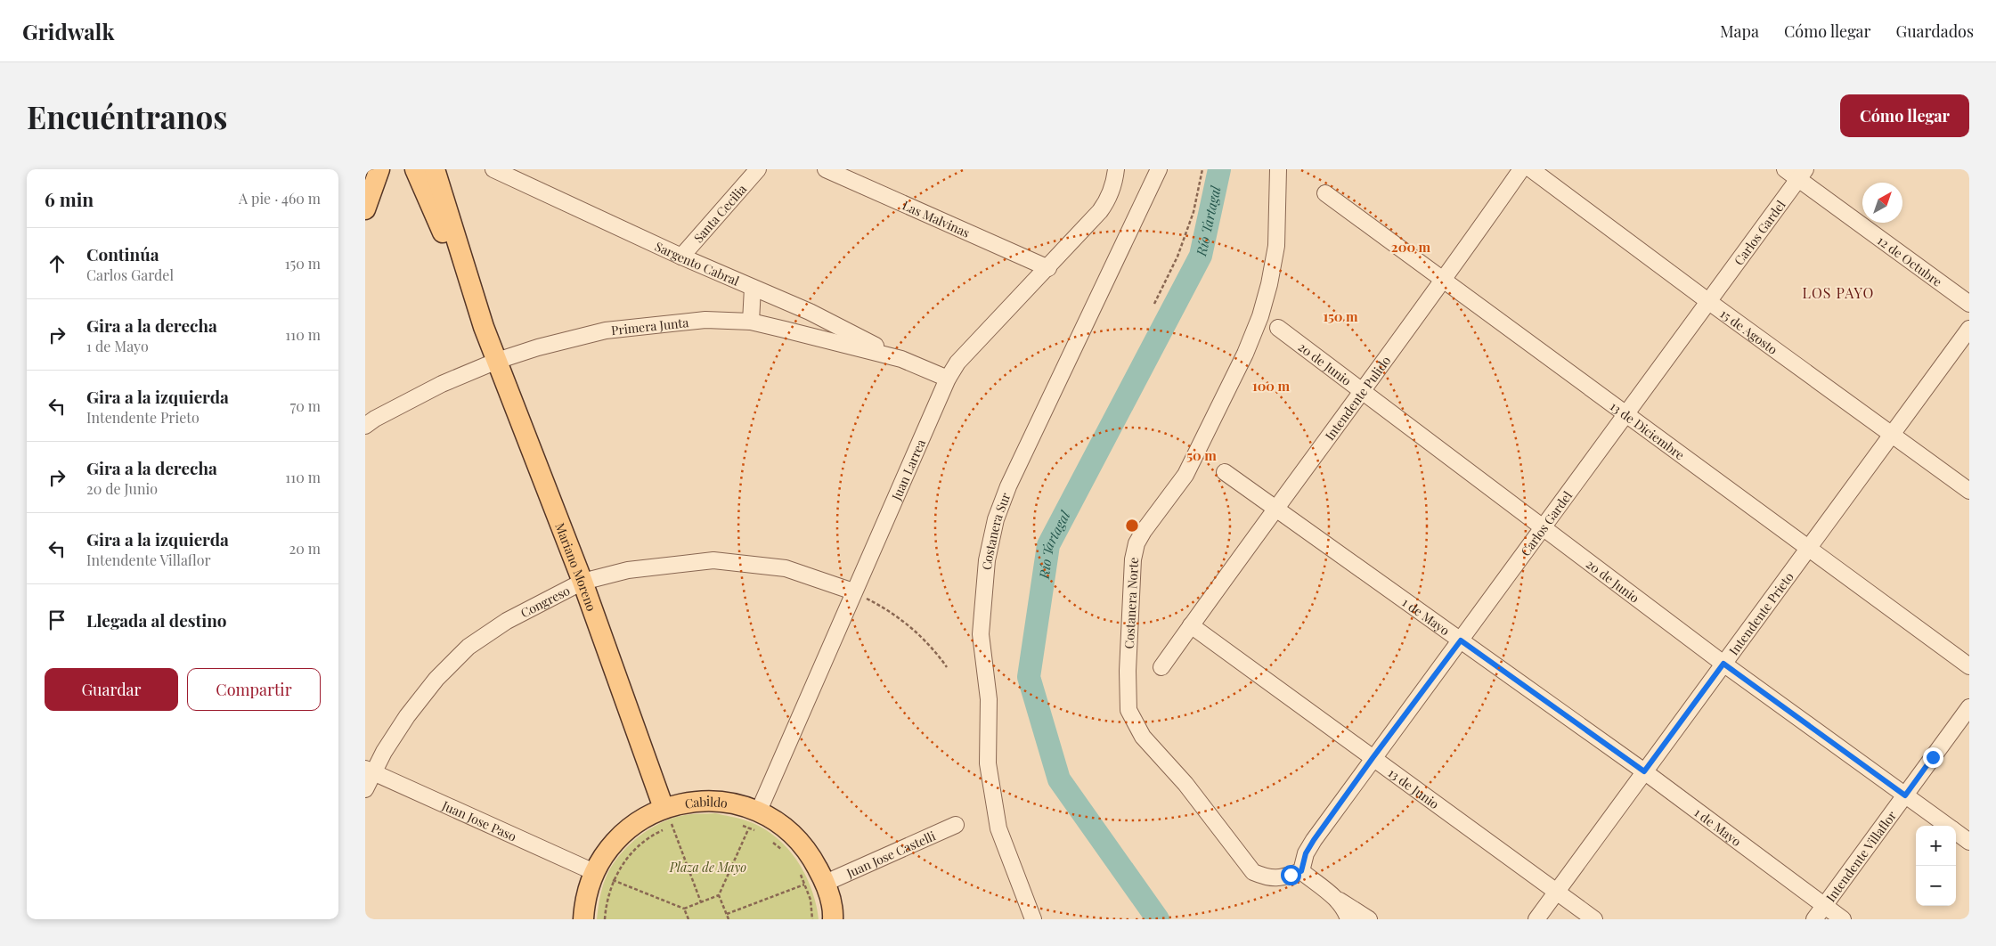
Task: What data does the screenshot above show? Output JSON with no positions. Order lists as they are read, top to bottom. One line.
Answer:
{"streets":{"main road":["Mariano Moreno","Cabildo"],"street":["Santa Cecilia","Las Malvinas","Carlos Gardel","12 de Octubre","Sargento Cabral","Primera Junta","15 de Agosto","20 de Junio","Intendente Pulido","13 de Diciembre","Juan Larrea","Costanera Sur","Congreso","Costanera Norte","Intendente Prieto","1 de Mayo","13 de Junio","Juan Jose Paso","Juan Jose Castelli","Intendente Villaflor"]},"crossings":[["Santa Cecilia","Sargento Cabral"],["Las Malvinas","Juan Larrea"],["Carlos Gardel","12 de Octubre"],["Carlos Gardel","15 de Agosto"],["Carlos Gardel","20 de Junio"],["Carlos Gardel","13 de Diciembre"],["Carlos Gardel","Costanera Norte"],["Carlos Gardel","1 de Mayo"],["Carlos Gardel","13 de Junio"],["Sargento Cabral","Primera Junta"],["Primera Junta","Juan Larrea"],["Primera Junta","Mariano Moreno"],["15 de Agosto","Intendente Prieto"],["20 de Junio","Intendente Pulido"],["20 de Junio","Intendente Prieto"],["20 de Junio","Intendente Villaflor"],["Intendente Pulido","13 de Diciembre"],["Intendente Pulido","1 de Mayo"],["Intendente Pulido","13 de Junio"],["13 de Diciembre","Intendente Prieto"],["Juan Larrea","Congreso"],["Juan Larrea","Cabildo"],["Mariano Moreno","Congreso"],["Mariano Moreno","Cabildo"],["Congreso","Juan Jose Paso"],["Intendente Prieto","1 de Mayo"],["Intendente Prieto","13 de Junio"],["1 de Mayo","Intendente Villaflor"],["Cabildo","Juan Jose Paso"],["Cabildo","Juan Jose Castelli"]],"districts":["LOS PAYO"],"water":["Río Tartagal"],"parks":["Plaza de Mayo"],"north":"top right","page":{"header":"Gridwalk","nav":["Mapa","Cómo llegar","Guardados"],"buttons":["Cómo llegar",["Guardar","Compartir"]],"title":"Encuéntranos","heading":["6 min","A pie · 460 m"],"list":[["Continúa","Carlos Gardel","150 m"],["Gira a la derecha","1 de Mayo","110 m"],["Gira a la izquierda","Intendente Prieto","70 m"],["Gira a la derecha","20 de Junio","110 m"],["Gira a la izquierda","Intendente Villaflor","20 m"],"Llegada al destino"],"map_buttons":["+","−"]},"rings":["200 m","150 m","100 m","50 m"]}
